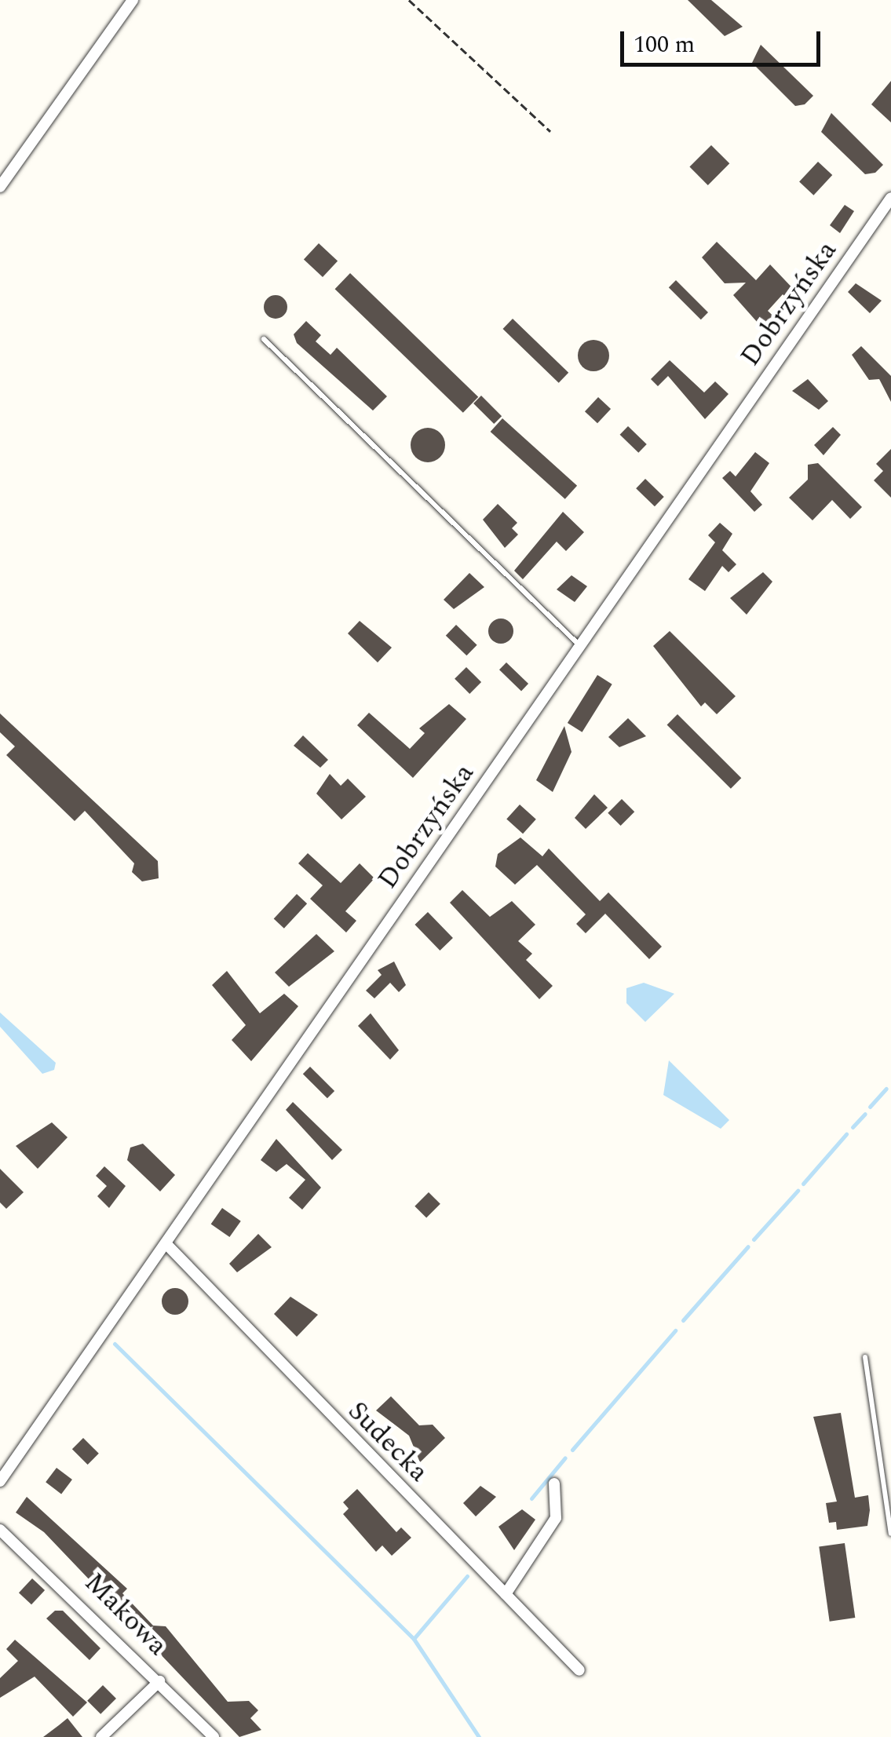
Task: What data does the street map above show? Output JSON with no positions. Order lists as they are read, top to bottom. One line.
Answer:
{"streets":{"street":["Dobrzyńska","Sudecka","Makowa"]},"crossings":[["Dobrzyńska","Sudecka"]],"scale_bar":"100 m"}
